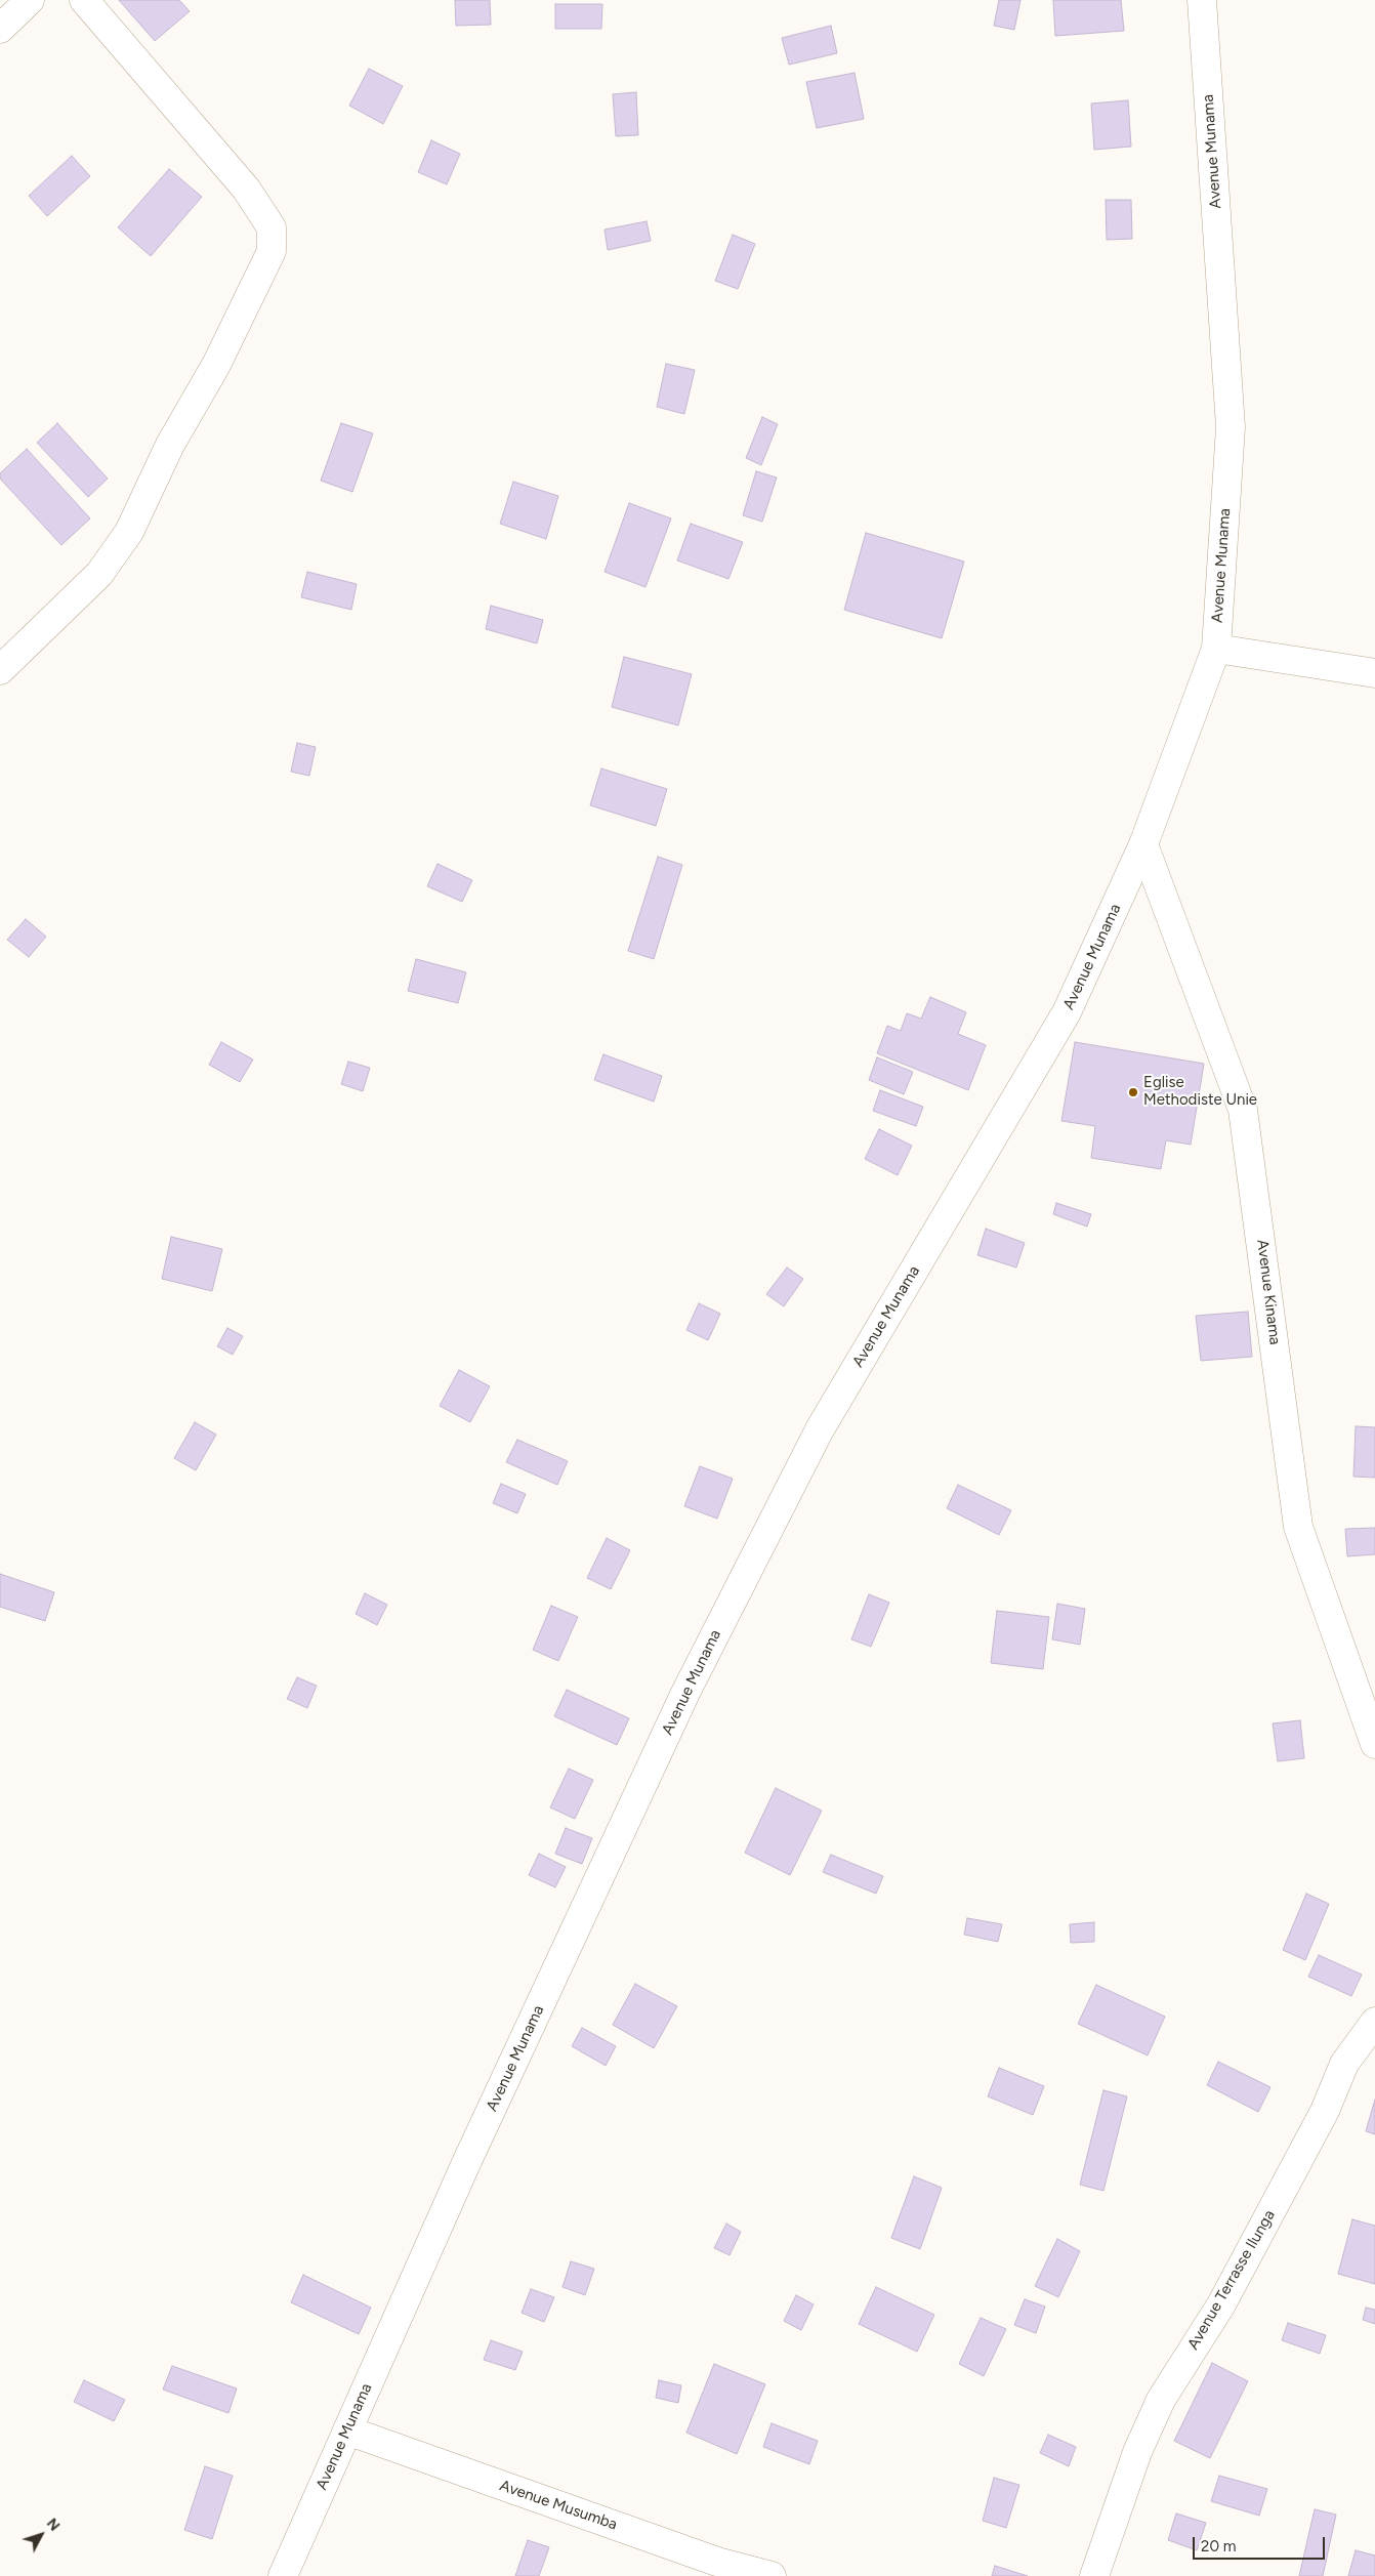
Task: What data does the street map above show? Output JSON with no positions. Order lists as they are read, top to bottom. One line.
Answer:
{"streets":{"street":["Avenue Munama","Avenue Kinama","Avenue Terrasse Ilunga","Avenue Musumba"]},"crossings":[["Avenue Munama","Avenue Kinama"],["Avenue Munama","Avenue Musumba"]],"places":["Eglise Methodiste Unie"],"scale_bar":"20 m","north":"top right"}
